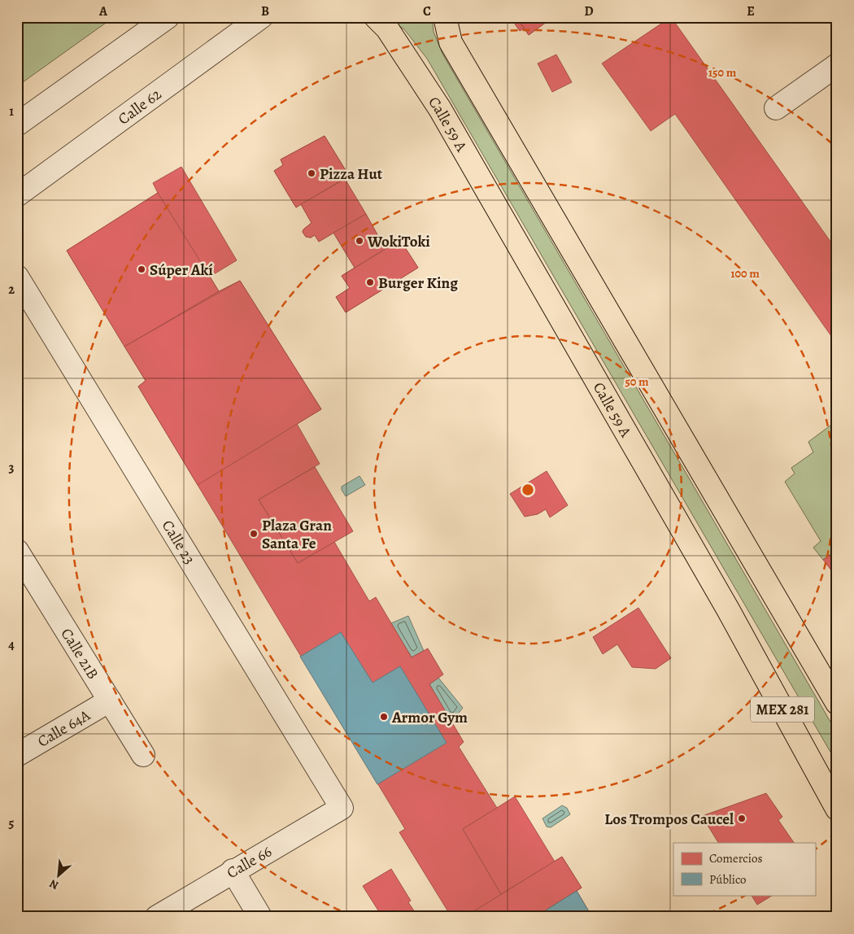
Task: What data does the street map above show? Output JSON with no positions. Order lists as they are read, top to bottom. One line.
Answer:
{"streets":{"main road":["Calle 59 A","MEX 281"],"street":["Calle 62","Calle 23","Calle 21B","Calle 64A","Calle 66"]},"crossings":[["Calle 23","Calle 66"],["Calle 21B","Calle 64A"]],"places":["Pizza Hut","WokiToki","Súper Akí","Burger King","Plaza Gran Santa Fe","Armor Gym","Los Trompos Caucel"],"legend":["Comercios","Público"],"north":"bottom left","grid":{"columns":["A","B","C","D","E"],"rows":["1","2","3","4","5"]},"rings":["150 m","100 m","50 m"]}
